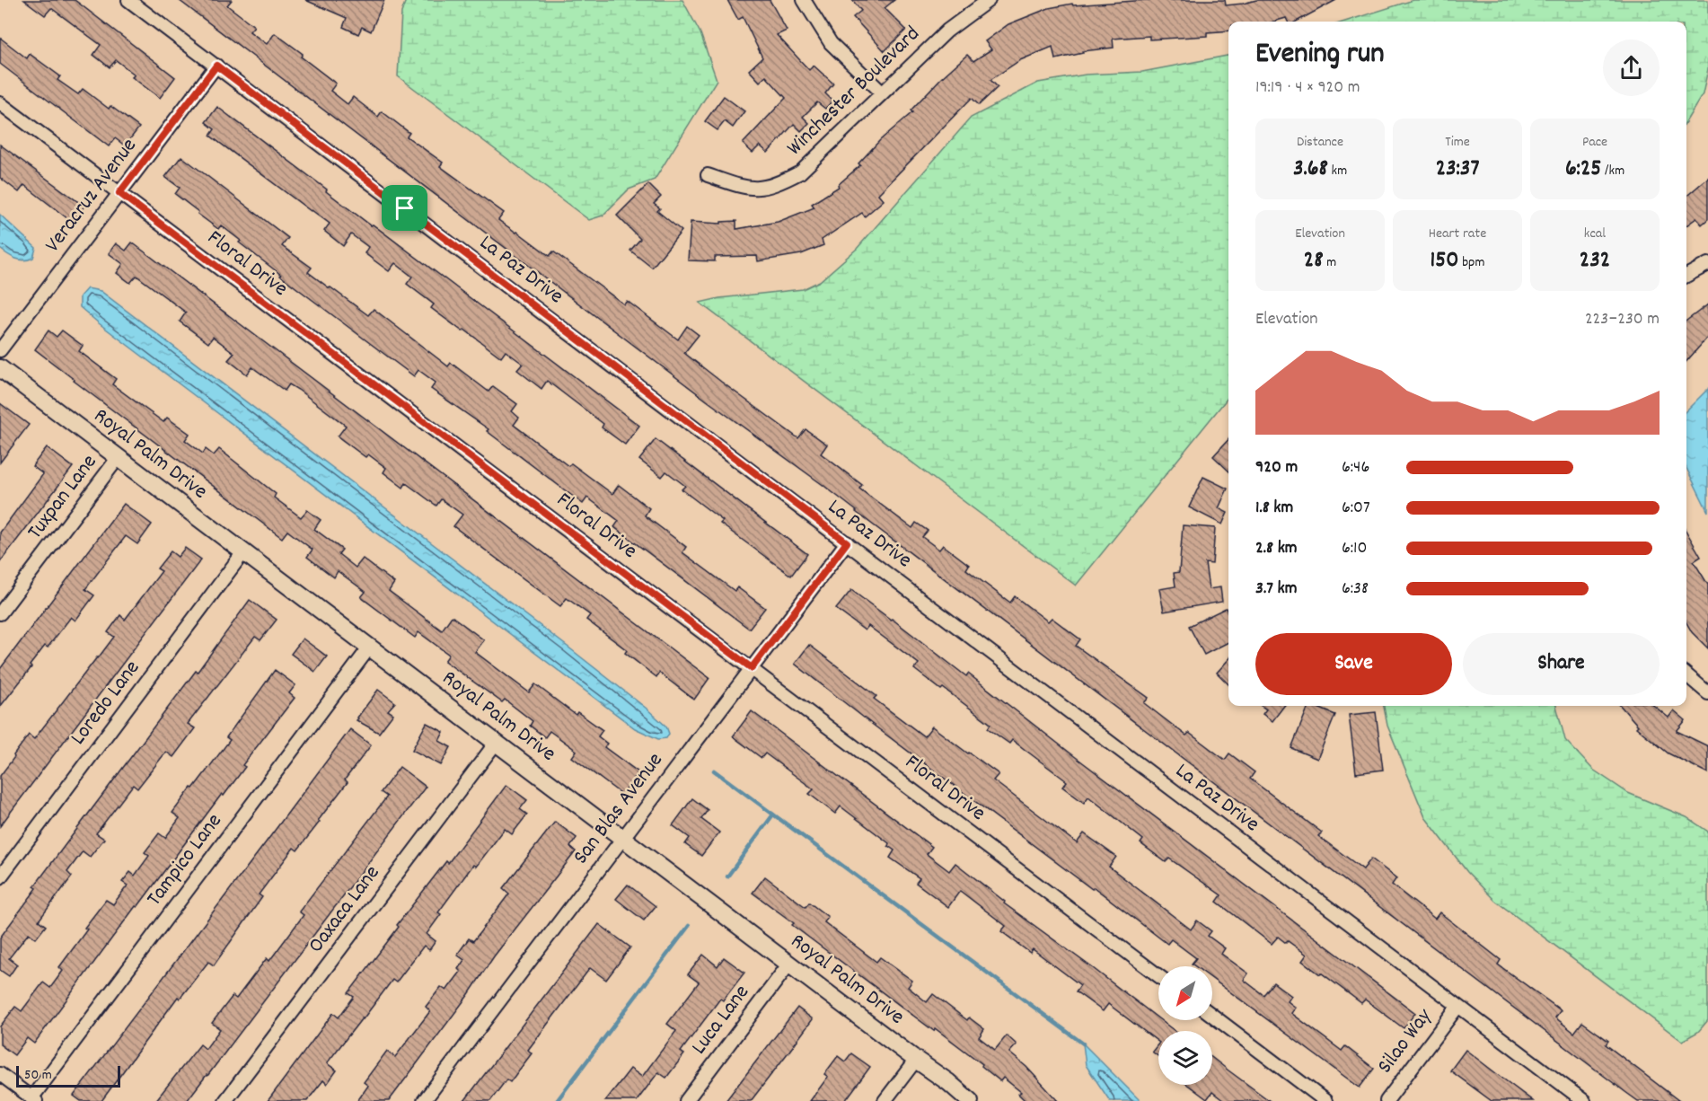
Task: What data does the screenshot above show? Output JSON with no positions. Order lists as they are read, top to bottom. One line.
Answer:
{"streets":{"street":["Winchester Boulevard","Veracruz Avenue","Floral Drive","La Paz Drive","Royal Palm Drive","Tuxpan Lane","Loredo Lane","San Blas Avenue","Tampico Lane","Oaxaca Lane","Luca Lane","Silao Way"]},"crossings":[["Veracruz Avenue","Floral Drive"],["Veracruz Avenue","La Paz Drive"],["Floral Drive","San Blas Avenue"],["La Paz Drive","San Blas Avenue"],["La Paz Drive","Silao Way"],["Royal Palm Drive","Tuxpan Lane"],["Royal Palm Drive","Loredo Lane"],["Royal Palm Drive","San Blas Avenue"],["Royal Palm Drive","Tampico Lane"],["Royal Palm Drive","Oaxaca Lane"],["Royal Palm Drive","Luca Lane"]],"scale_bar":"50 m","north":"bottom left","page":{"heading":["Evening run","19:19 · 4 × 920 m"],"stats":[["Distance","3.68 km"],["Time","23:37"],["Pace","6:25 /km"],["Elevation","28 m"],["Heart rate","150 bpm"],["kcal","232"]],"chart":["Elevation","223–230 m"],"list":[{"name":"920 m","note":"6:46"},{"name":"1.8 km","note":"6:07"},{"name":"2.8 km","note":"6:10"},{"name":"3.7 km","note":"6:38"}],"buttons":["Save","Share"],"scale":"50 m"}}
